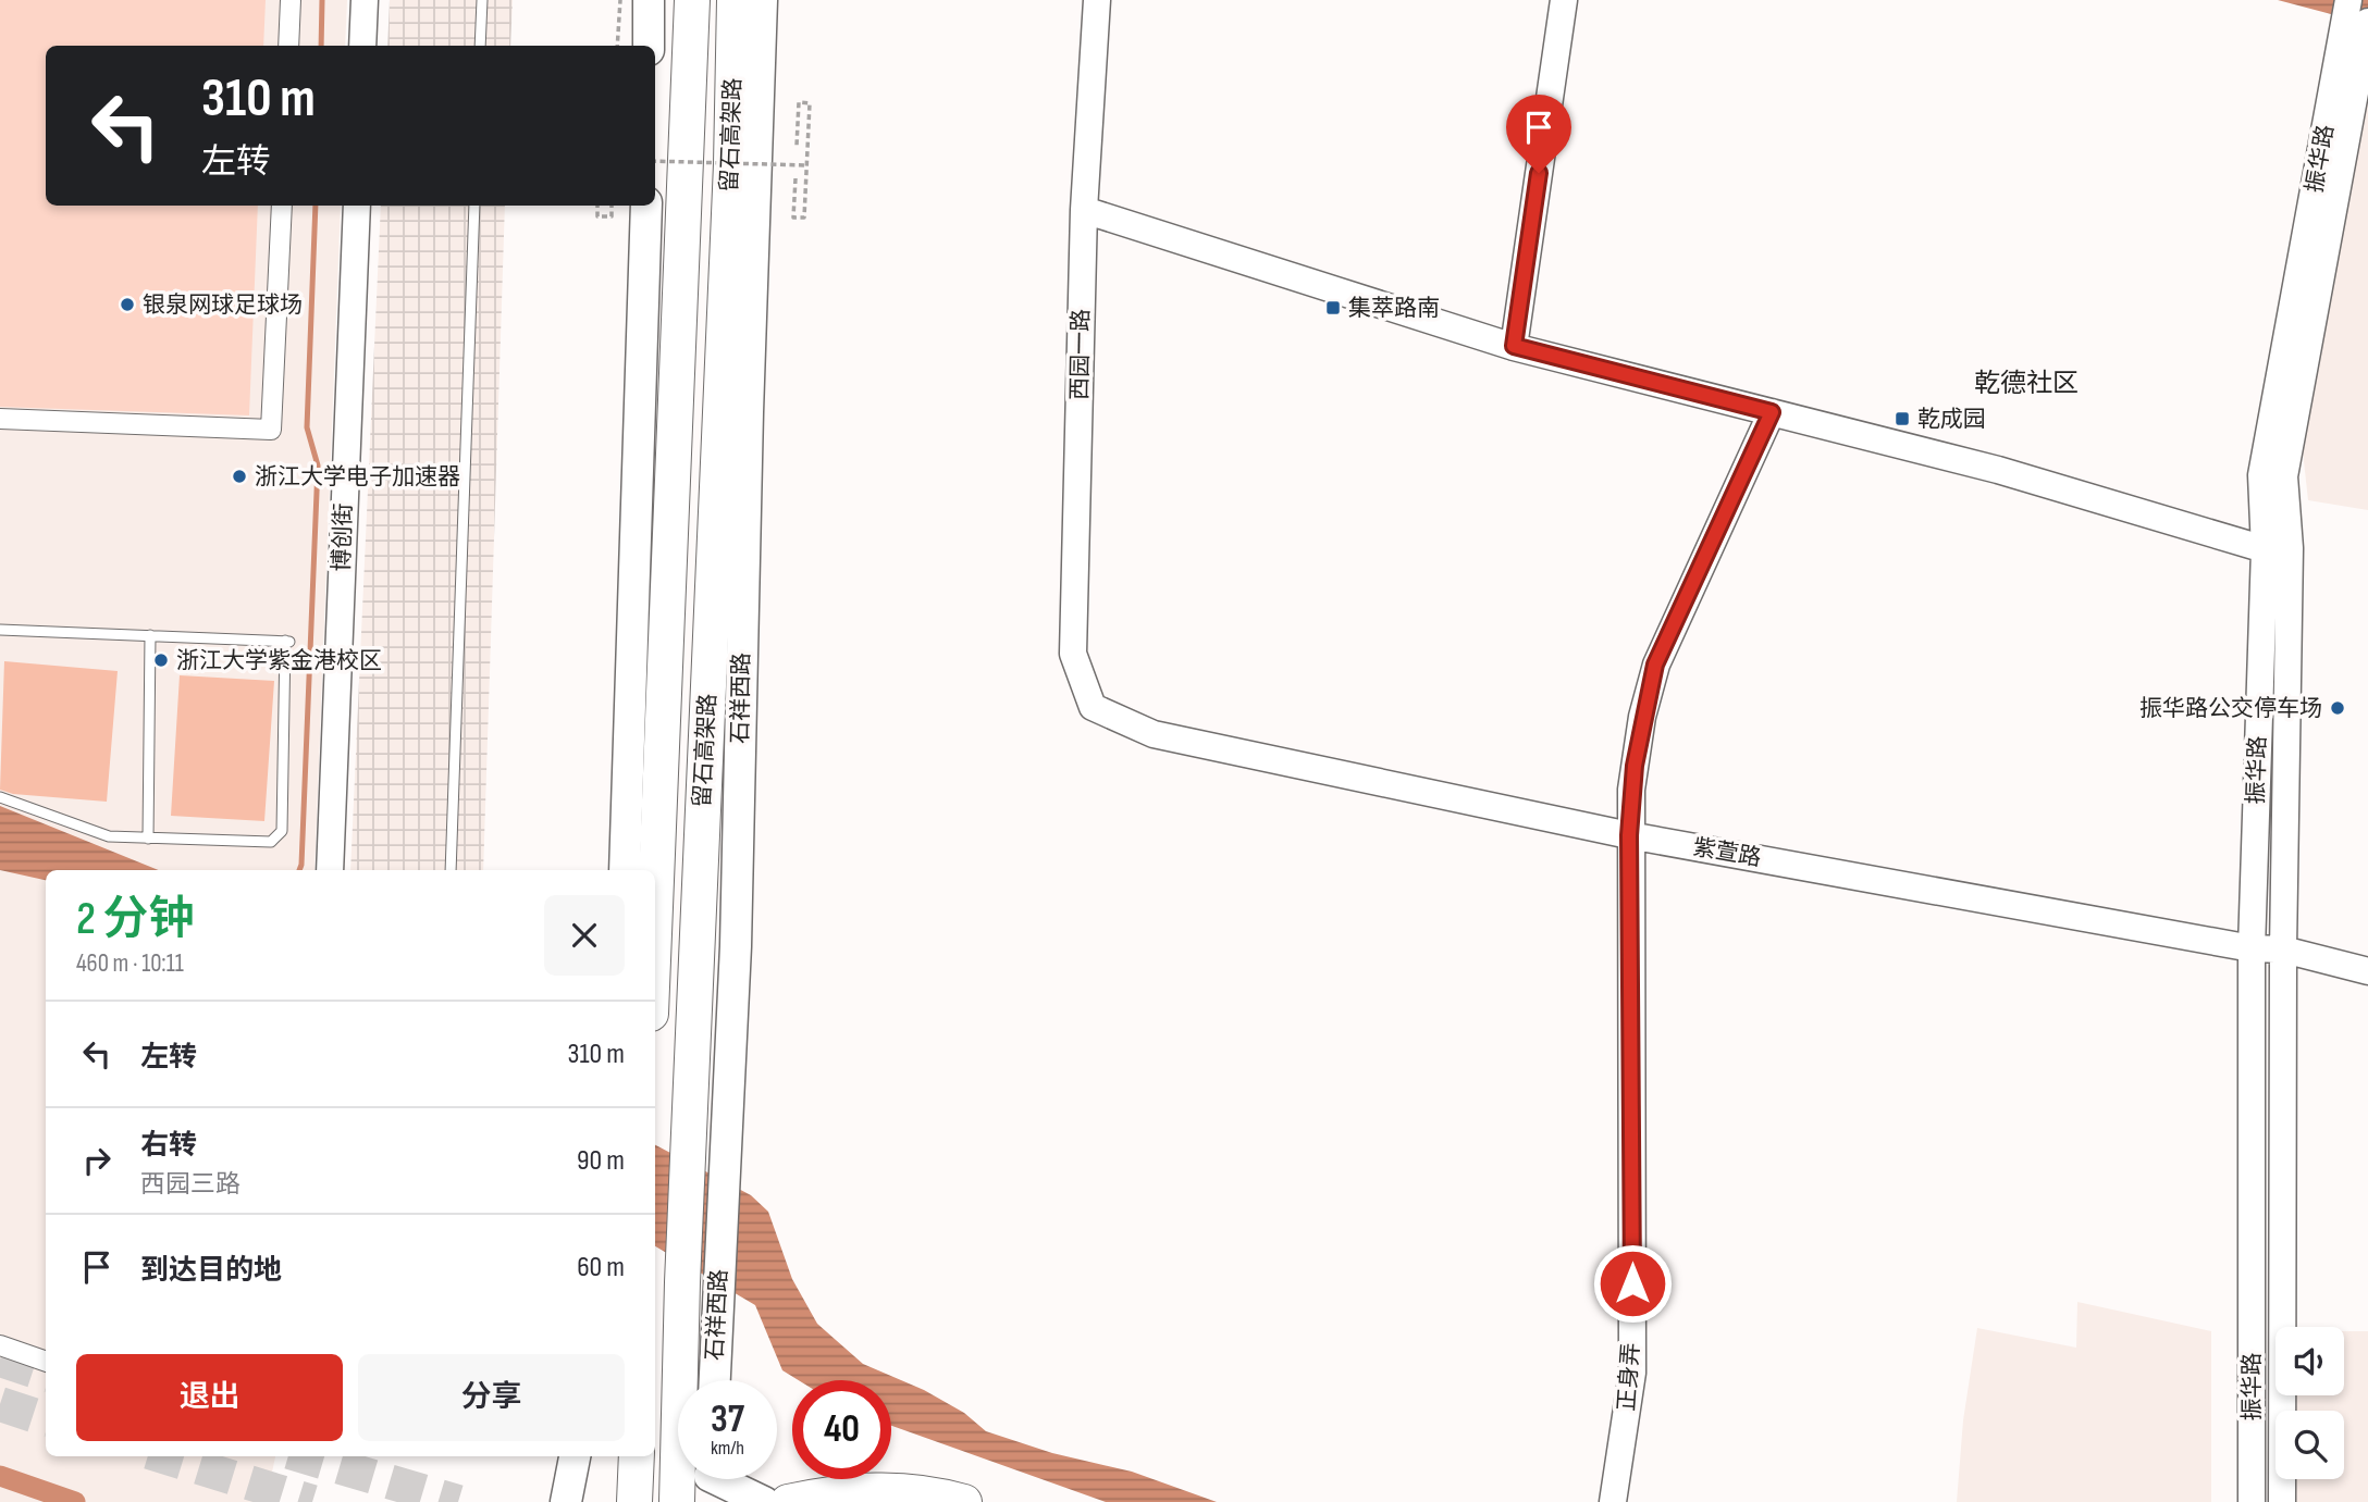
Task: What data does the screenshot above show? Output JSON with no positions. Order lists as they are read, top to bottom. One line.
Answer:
{"streets":{"highway":["留石高架路"],"main road":["石祥西路"],"street":["振华路","西园一路","博创街","紫萱路","正身弄"]},"crossings":[["振华路","紫萱路"],["西园一路","紫萱路"],["紫萱路","正身弄"]],"districts":["乾德社区"],"places":{"other":["银泉网球足球场","浙江大学电子加速器","浙江大学紫金港校区","振华路公交停车场"],"transit":["集萃路南","乾成园"]},"page":{"turn":["310 m","左转"],"heading":["2 分钟","460 m · 10:11"],"list":[{"name":"左转","value":"310 m"},{"name":"右转","note":"西园三路","value":"90 m"},{"name":"到达目的地","value":"60 m"}],"buttons":["退出","分享"],"speed":"37 km/h","limit":"40"}}
